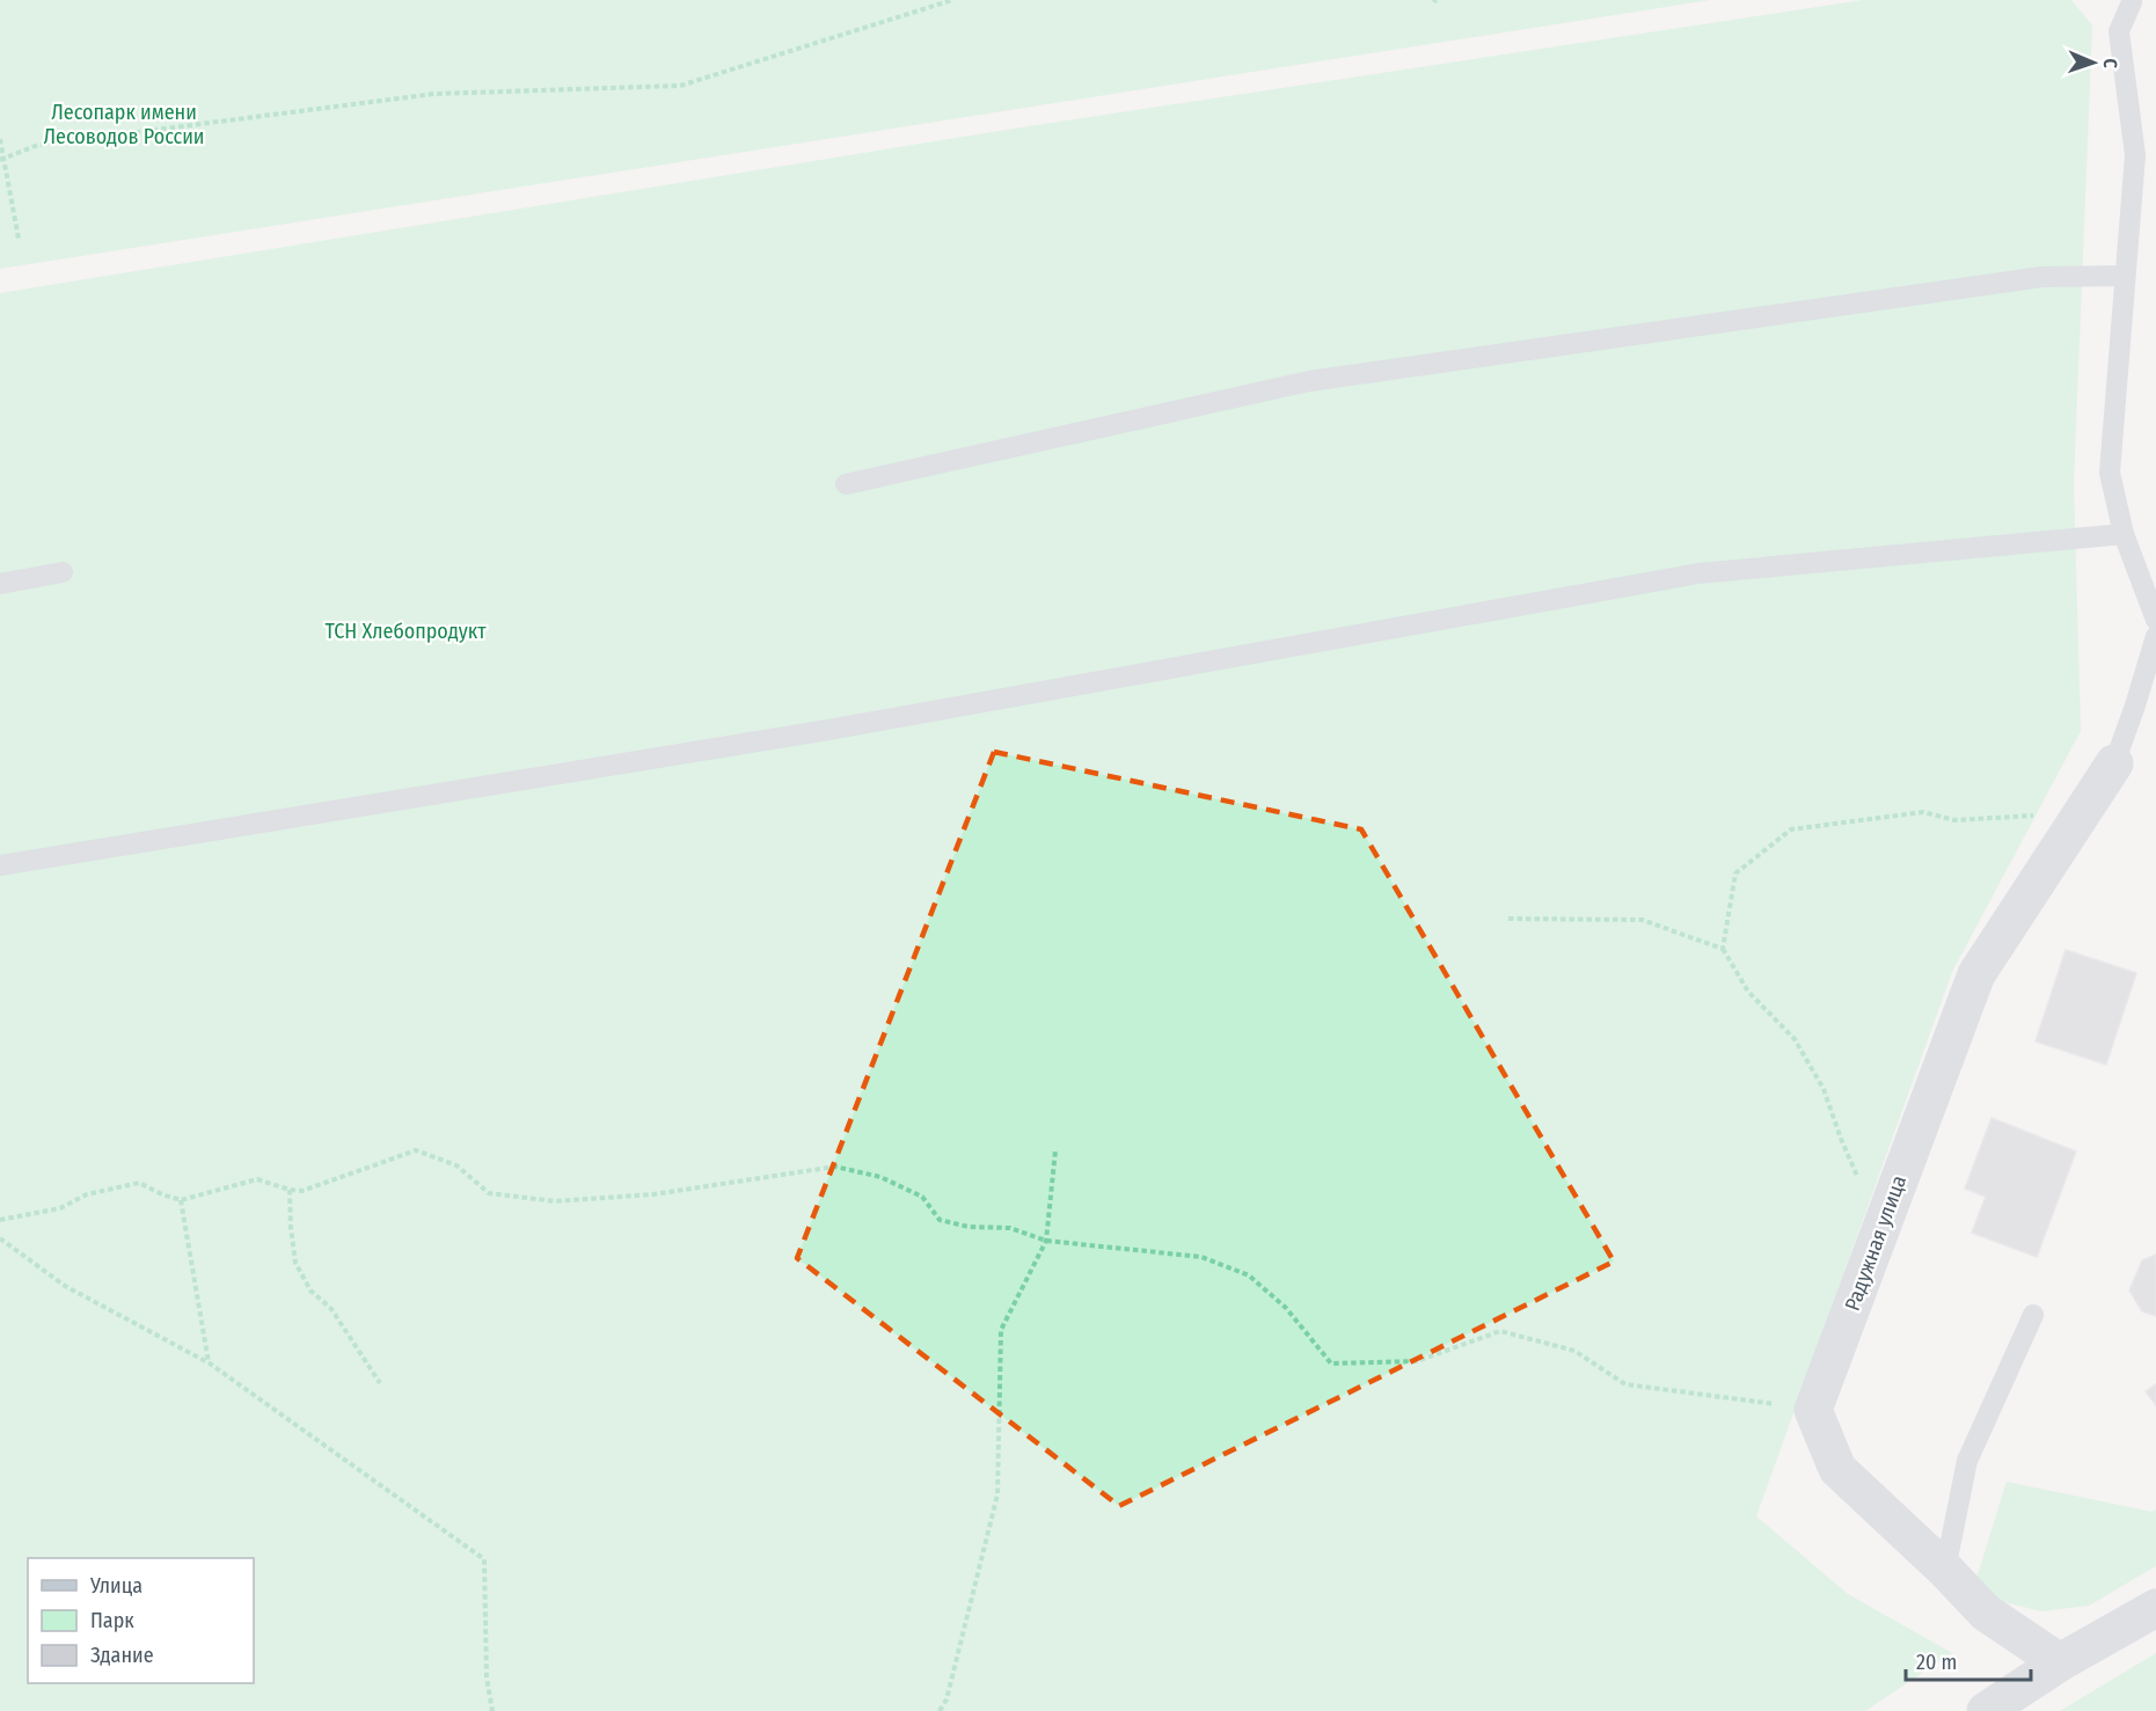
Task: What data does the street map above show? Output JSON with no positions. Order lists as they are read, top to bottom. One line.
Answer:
{"streets":{"street":["Радужная улица"]},"parks":["Лесопарк имени Лесоводов России","ТСН Хлебопродукт"],"legend":["Улица","Парк","Здание"],"scale_bar":"20 m","north":"right"}
